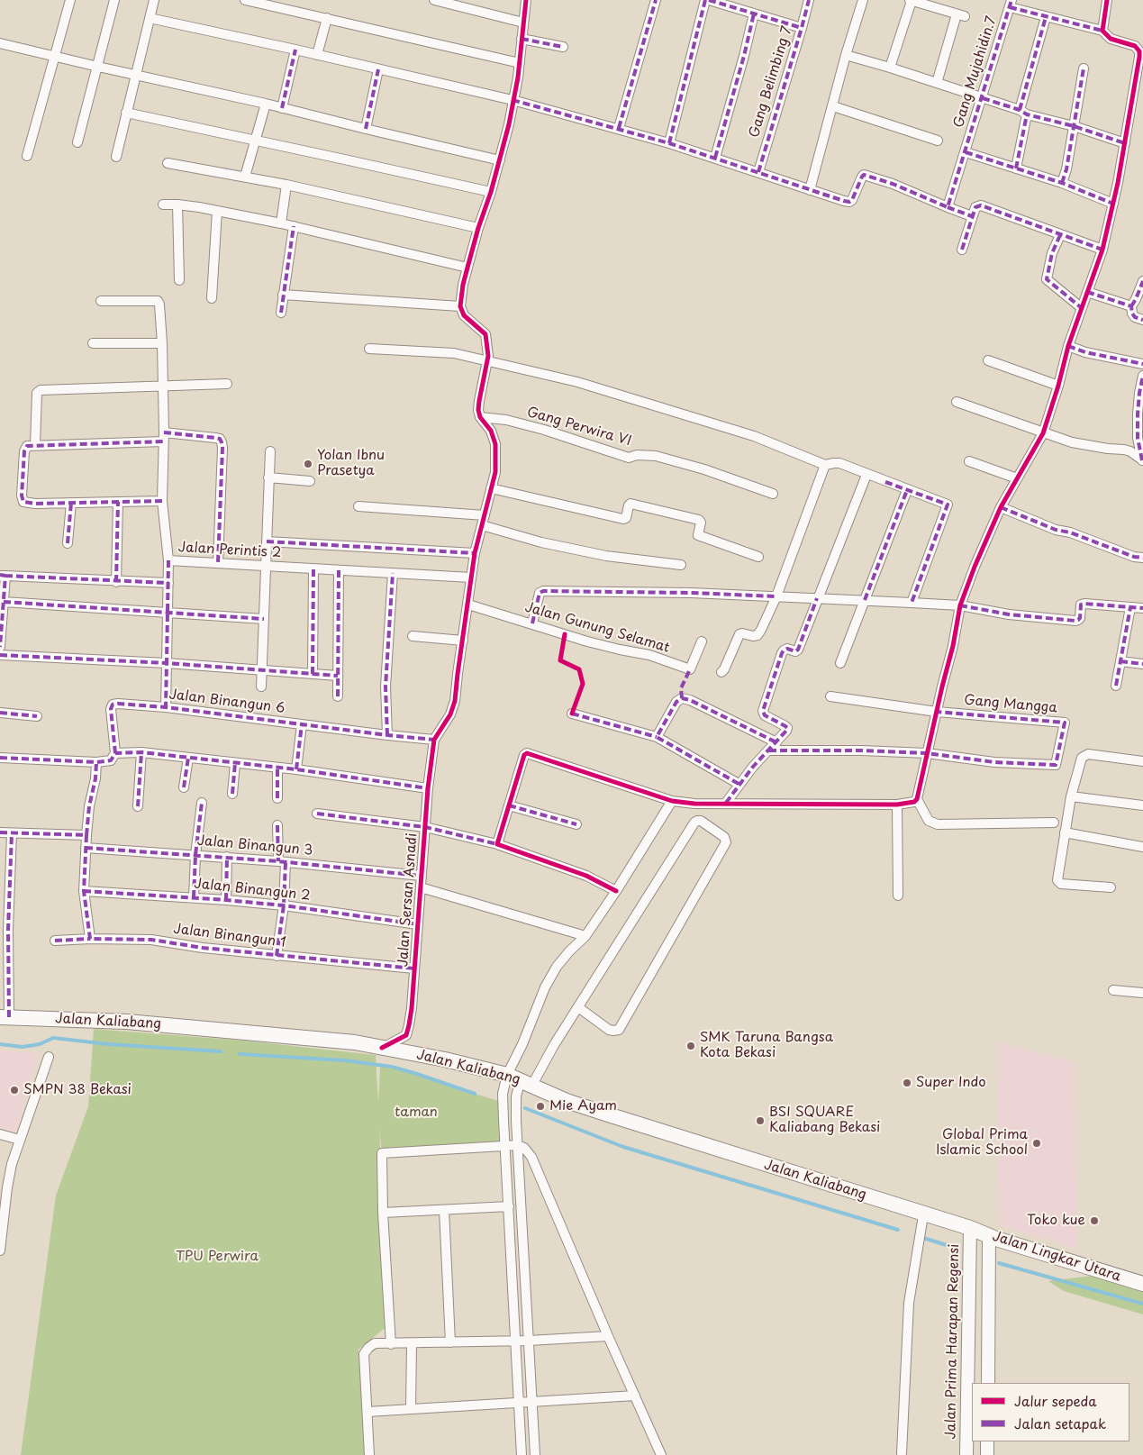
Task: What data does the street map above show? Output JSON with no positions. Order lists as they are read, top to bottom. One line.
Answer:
{"streets":{"main road":["Jalan Kaliabang","Jalan Lingkar Utara"],"street":["Gang Mujahidin.7","Gang Belimbing 7","Gang Perwira VI","Jalan Perintis 2","Jalan Gunung Selamat","Jalan Binangun 6","Gang Mangga","Jalan Binangun 3","Jalan Binangun 2","Jalan Sersan Asnadi","Jalan Binangun 1","Jalan Prima Harapan Regensi"]},"crossings":[["Jalan Binangun 6","Jalan Sersan Asnadi"],["Jalan Binangun 3","Jalan Sersan Asnadi"],["Jalan Binangun 2","Jalan Sersan Asnadi"],["Jalan Sersan Asnadi","Jalan Binangun 1"],["Jalan Sersan Asnadi","Jalan Kaliabang"],["Jalan Kaliabang","Jalan Lingkar Utara"],["Jalan Kaliabang","Jalan Prima Harapan Regensi"],["Jalan Lingkar Utara","Jalan Prima Harapan Regensi"]],"parks":["taman","TPU Perwira"],"places":["Yolan Ibnu Prasetya","SMK Taruna Bangsa Kota Bekasi","Super Indo","SMPN 38 Bekasi","Mie Ayam","BSI SQUARE Kaliabang Bekasi","Global Prima Islamic School","Toko kue"],"legend":["Jalur sepeda","Jalan setapak"]}
